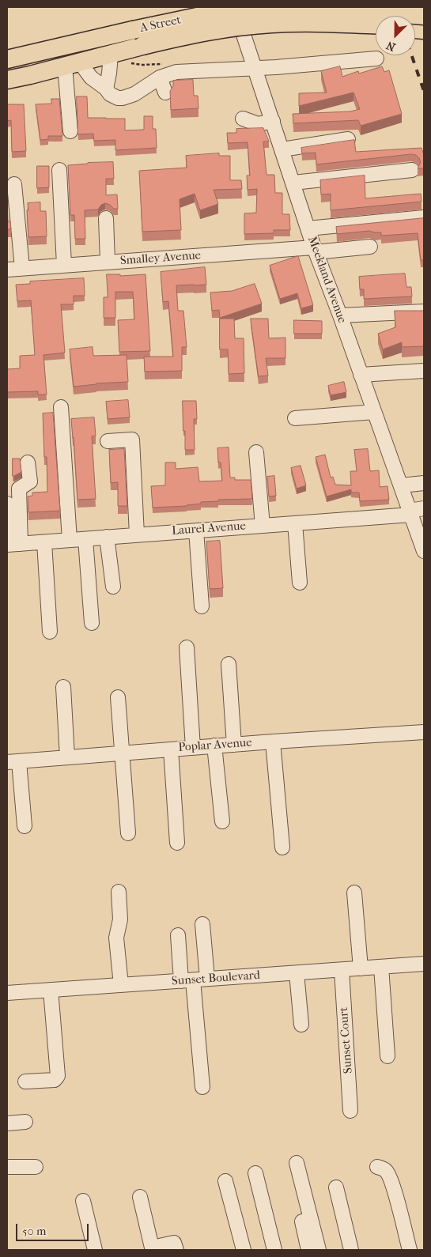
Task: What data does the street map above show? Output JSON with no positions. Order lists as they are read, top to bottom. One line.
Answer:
{"streets":{"main road":["A Street"],"street":["Smalley Avenue","Meekland Avenue","Laurel Avenue","Poplar Avenue","Sunset Boulevard","Sunset Court"]},"crossings":[["Smalley Avenue","Meekland Avenue"],["Meekland Avenue","Laurel Avenue"],["Sunset Boulevard","Sunset Court"]],"scale_bar":"50 m","north":"bottom left"}
